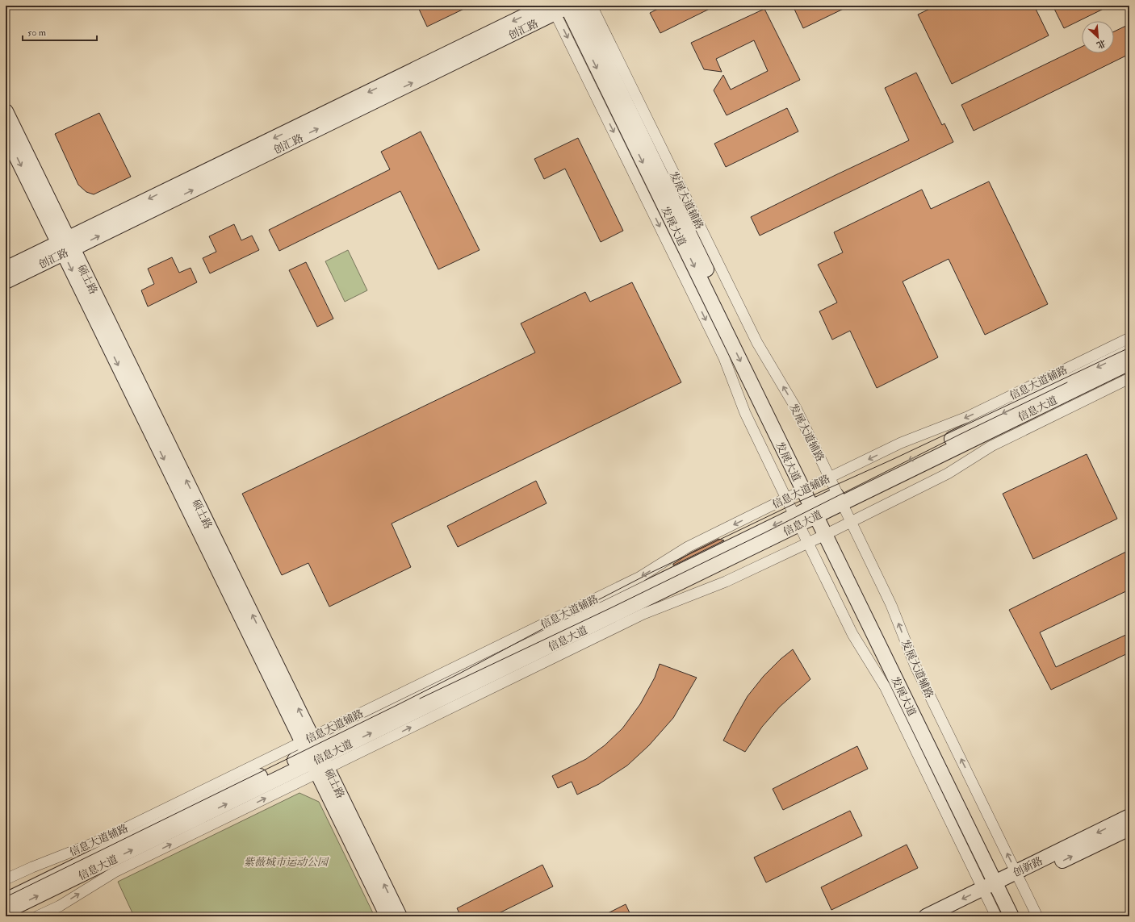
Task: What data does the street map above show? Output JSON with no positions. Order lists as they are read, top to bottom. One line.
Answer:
{"streets":{"street":["创汇路","发展大道辅路","发展大道","硕士路","信息大道辅路","信息大道","创新路"]},"crossings":[["创汇路","发展大道辅路"],["创汇路","发展大道"],["创汇路","硕士路"],["发展大道辅路","发展大道"],["发展大道辅路","信息大道辅路"],["发展大道辅路","信息大道"],["发展大道辅路","创新路"],["发展大道","信息大道辅路"],["发展大道","信息大道"],["发展大道","创新路"],["硕士路","信息大道辅路"],["硕士路","信息大道"],["信息大道辅路","信息大道"]],"parks":["紫薇城市运动公园"],"scale_bar":"50 m","north":"bottom right"}
